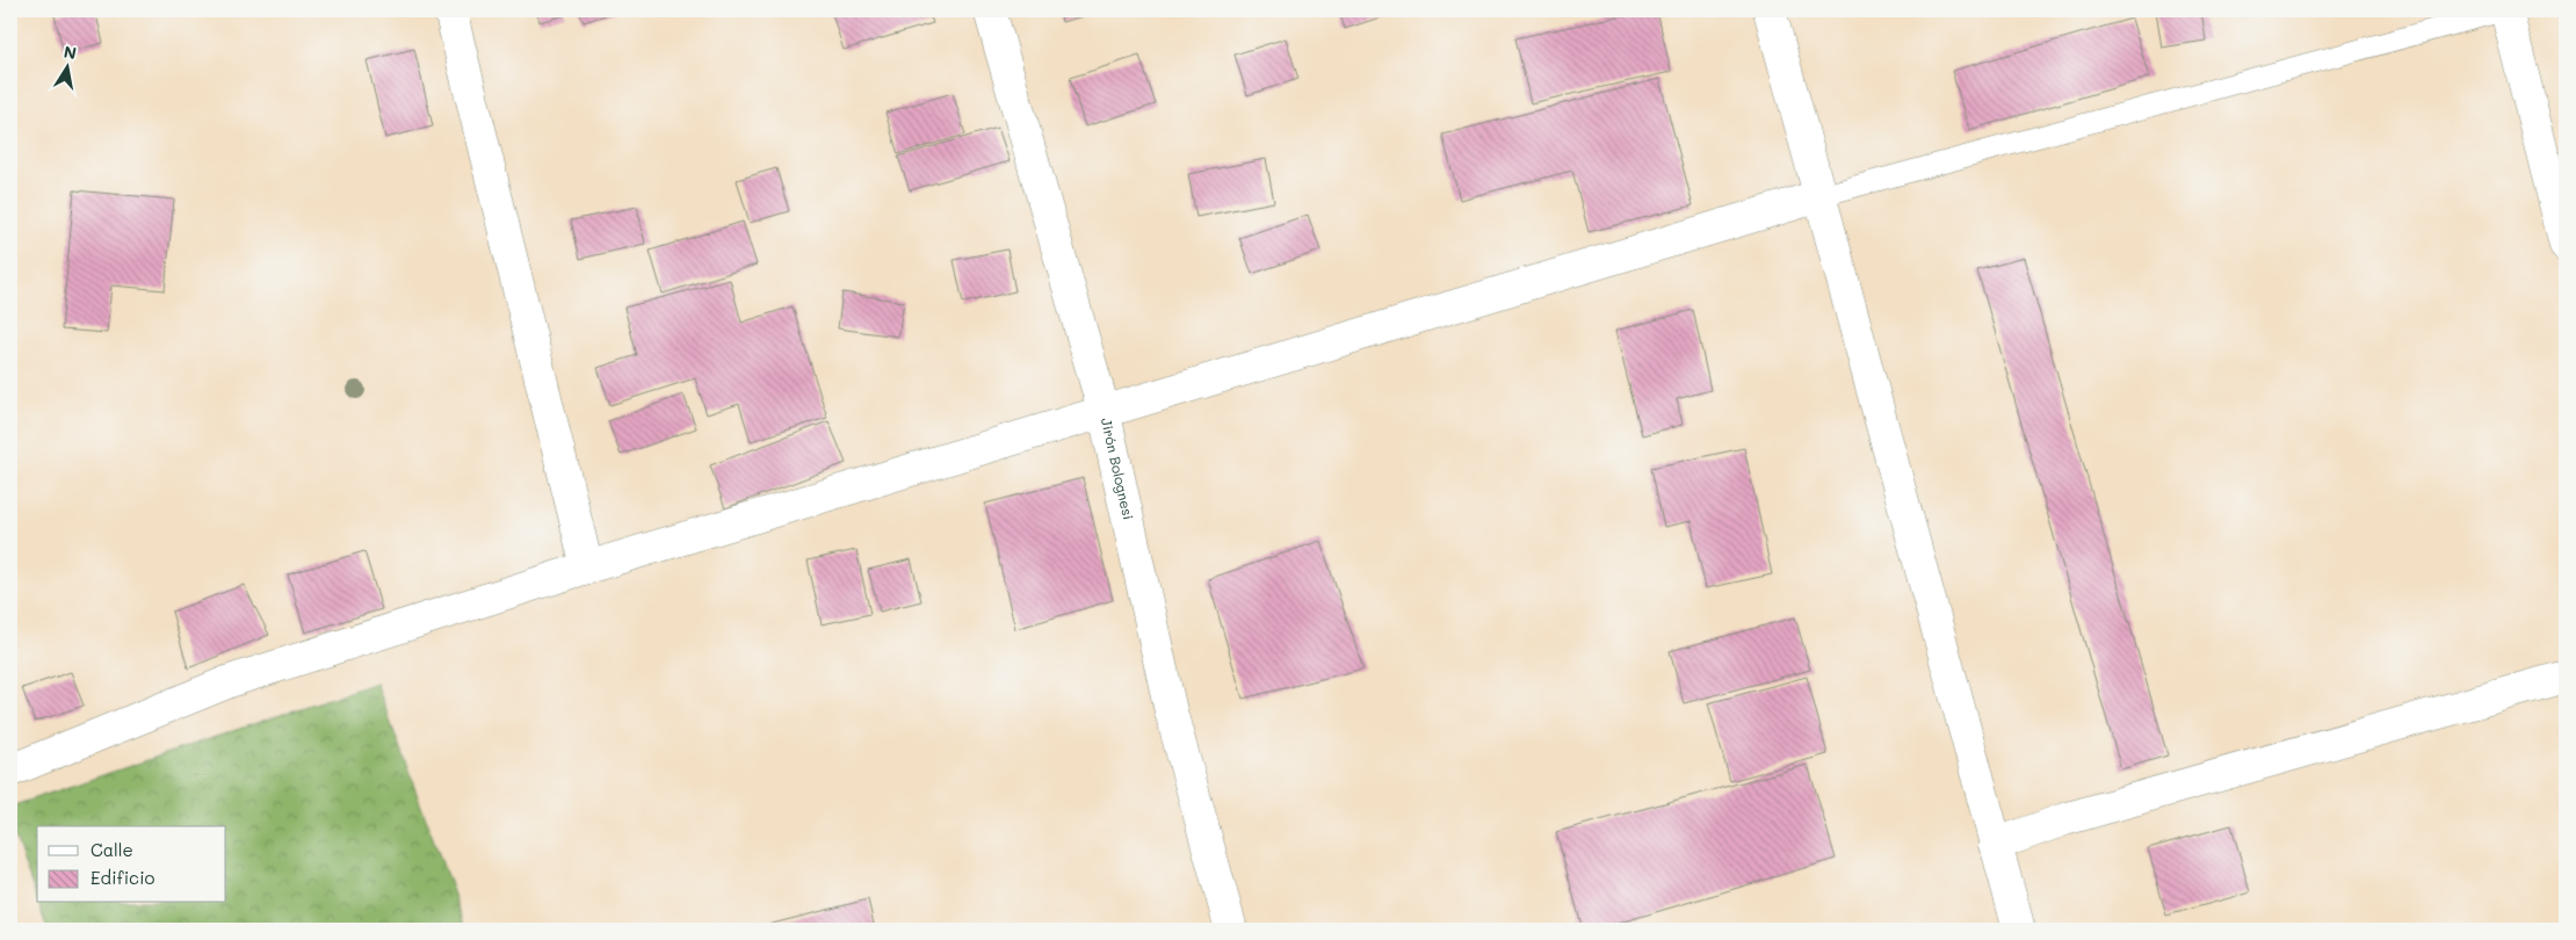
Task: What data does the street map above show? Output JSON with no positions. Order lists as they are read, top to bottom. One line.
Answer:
{"streets":{"main road":["Jirón Bolognesi"]},"legend":["Calle","Edificio"],"north":"top"}
